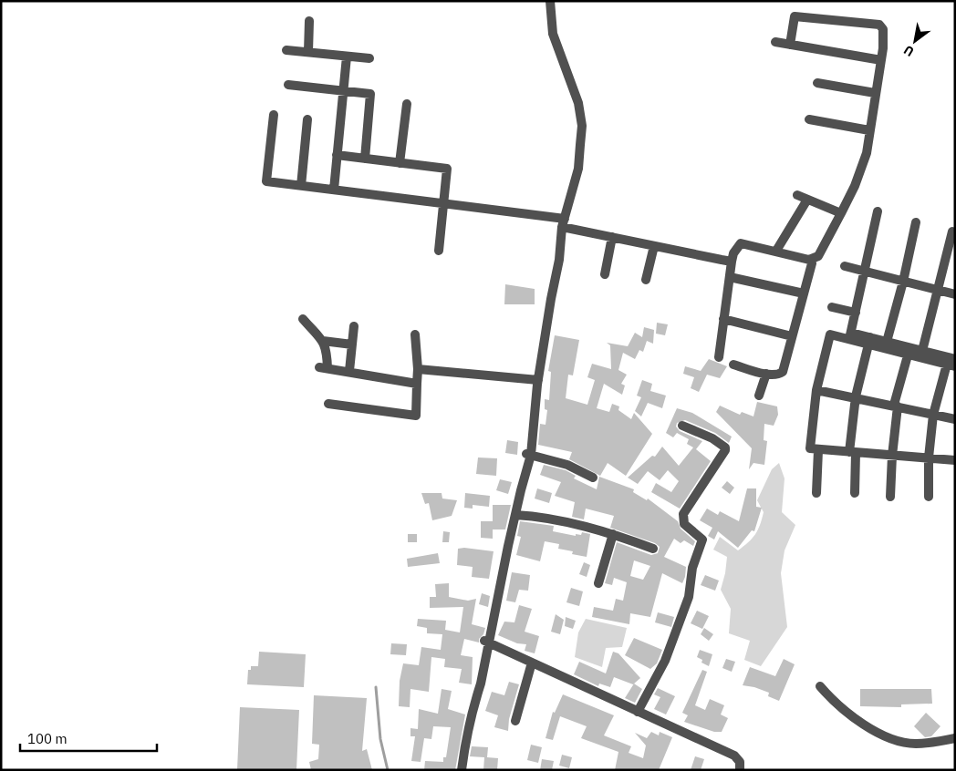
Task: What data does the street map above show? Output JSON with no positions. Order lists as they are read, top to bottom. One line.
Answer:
{"scale_bar":"100 m","north":"bottom left"}
